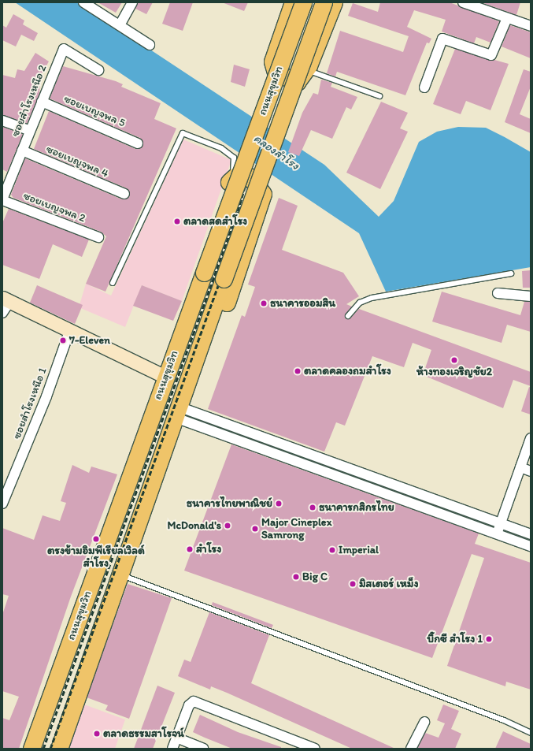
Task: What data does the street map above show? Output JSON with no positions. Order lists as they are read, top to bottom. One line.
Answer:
{"streets":{"highway":["ถนนสุขุมวิท"],"street":["ซอยสำโรงเหนือ 2","ซอยเบญจพล 5","ซอยเบญจพล 4","ซอยเบญจพล 2","ซอยสำโรงเหนือ 1"]},"crossings":[["ซอยสำโรงเหนือ 2","ซอยเบญจพล 5"],["ซอยสำโรงเหนือ 2","ซอยเบญจพล 4"],["ซอยสำโรงเหนือ 2","ซอยเบญจพล 2"]],"water":["คลองสำโรง"],"places":["ตลาดสดสำโรง","ธนาคารออมสิน","7-Eleven","ห้างทองเจริญชัย2","ตลาดคลองถมสำโรง","ธนาคารไทยพาณิชย์","ธนาคารกสิกรไทย","McDonald's","Major Cineplex Samrong","ตรงข้ามอิมพีเรียลเวิลด์ สําโรง","สำโรง","Imperial","Big C","มิสเตอร์ เหม็ง","บิ๊กซี สำโรง 1","ตลาดธรรมสาโรจน์"]}
